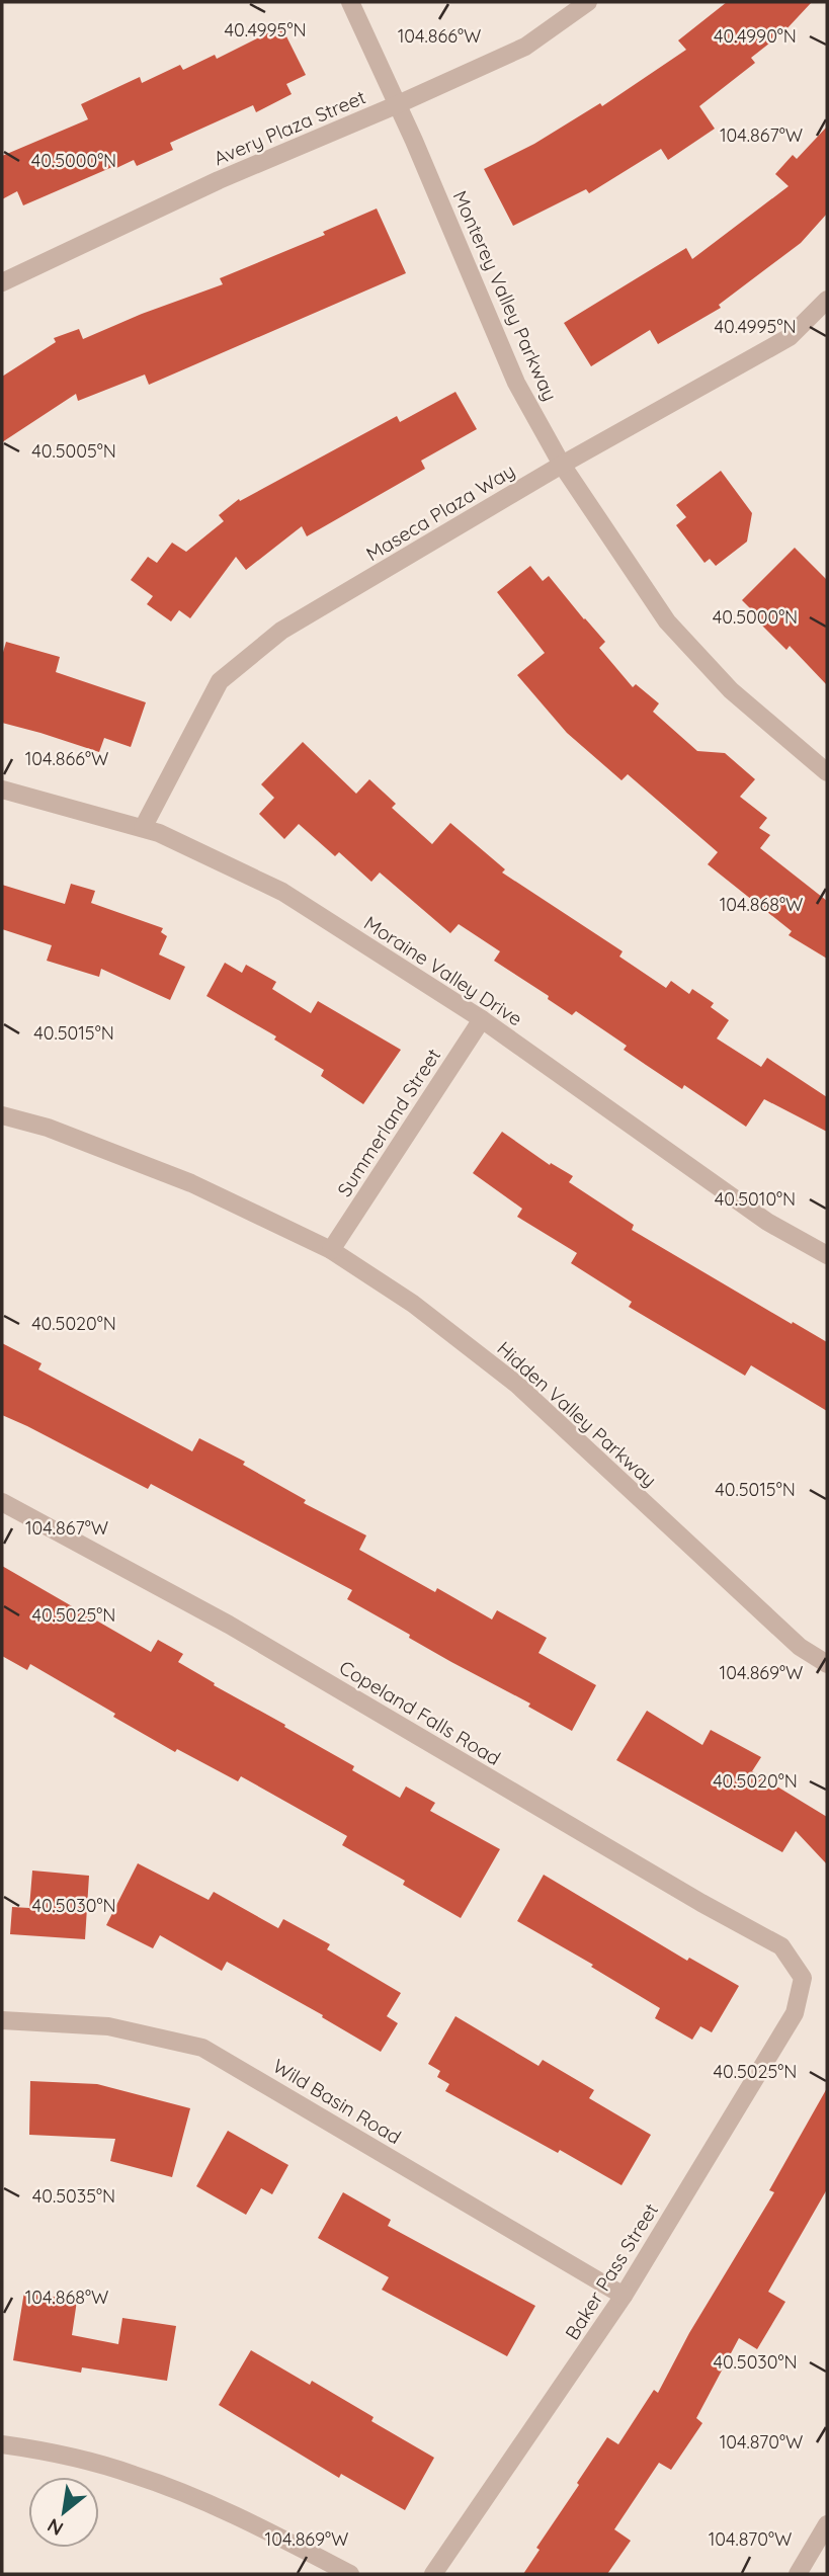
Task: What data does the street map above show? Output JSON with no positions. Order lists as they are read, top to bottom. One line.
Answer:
{"streets":{"street":["Avery Plaza Street","Monterey Valley Parkway","Maseca Plaza Way","Moraine Valley Drive","Summerland Street","Hidden Valley Parkway","Copeland Falls Road","Wild Basin Road","Baker Pass Street"]},"crossings":[["Avery Plaza Street","Monterey Valley Parkway"],["Monterey Valley Parkway","Maseca Plaza Way"],["Maseca Plaza Way","Moraine Valley Drive"],["Moraine Valley Drive","Summerland Street"],["Summerland Street","Hidden Valley Parkway"],["Copeland Falls Road","Baker Pass Street"],["Wild Basin Road","Baker Pass Street"]],"north":"bottom left","coordinates":["40.4995°N","40.4990°N","104.866°W","104.867°W","40.5000°N","40.5005°N","104.868°W","40.5015°N","40.5010°N","40.5020°N","40.5025°N","104.869°W","40.5030°N","40.5035°N","104.870°W"]}
